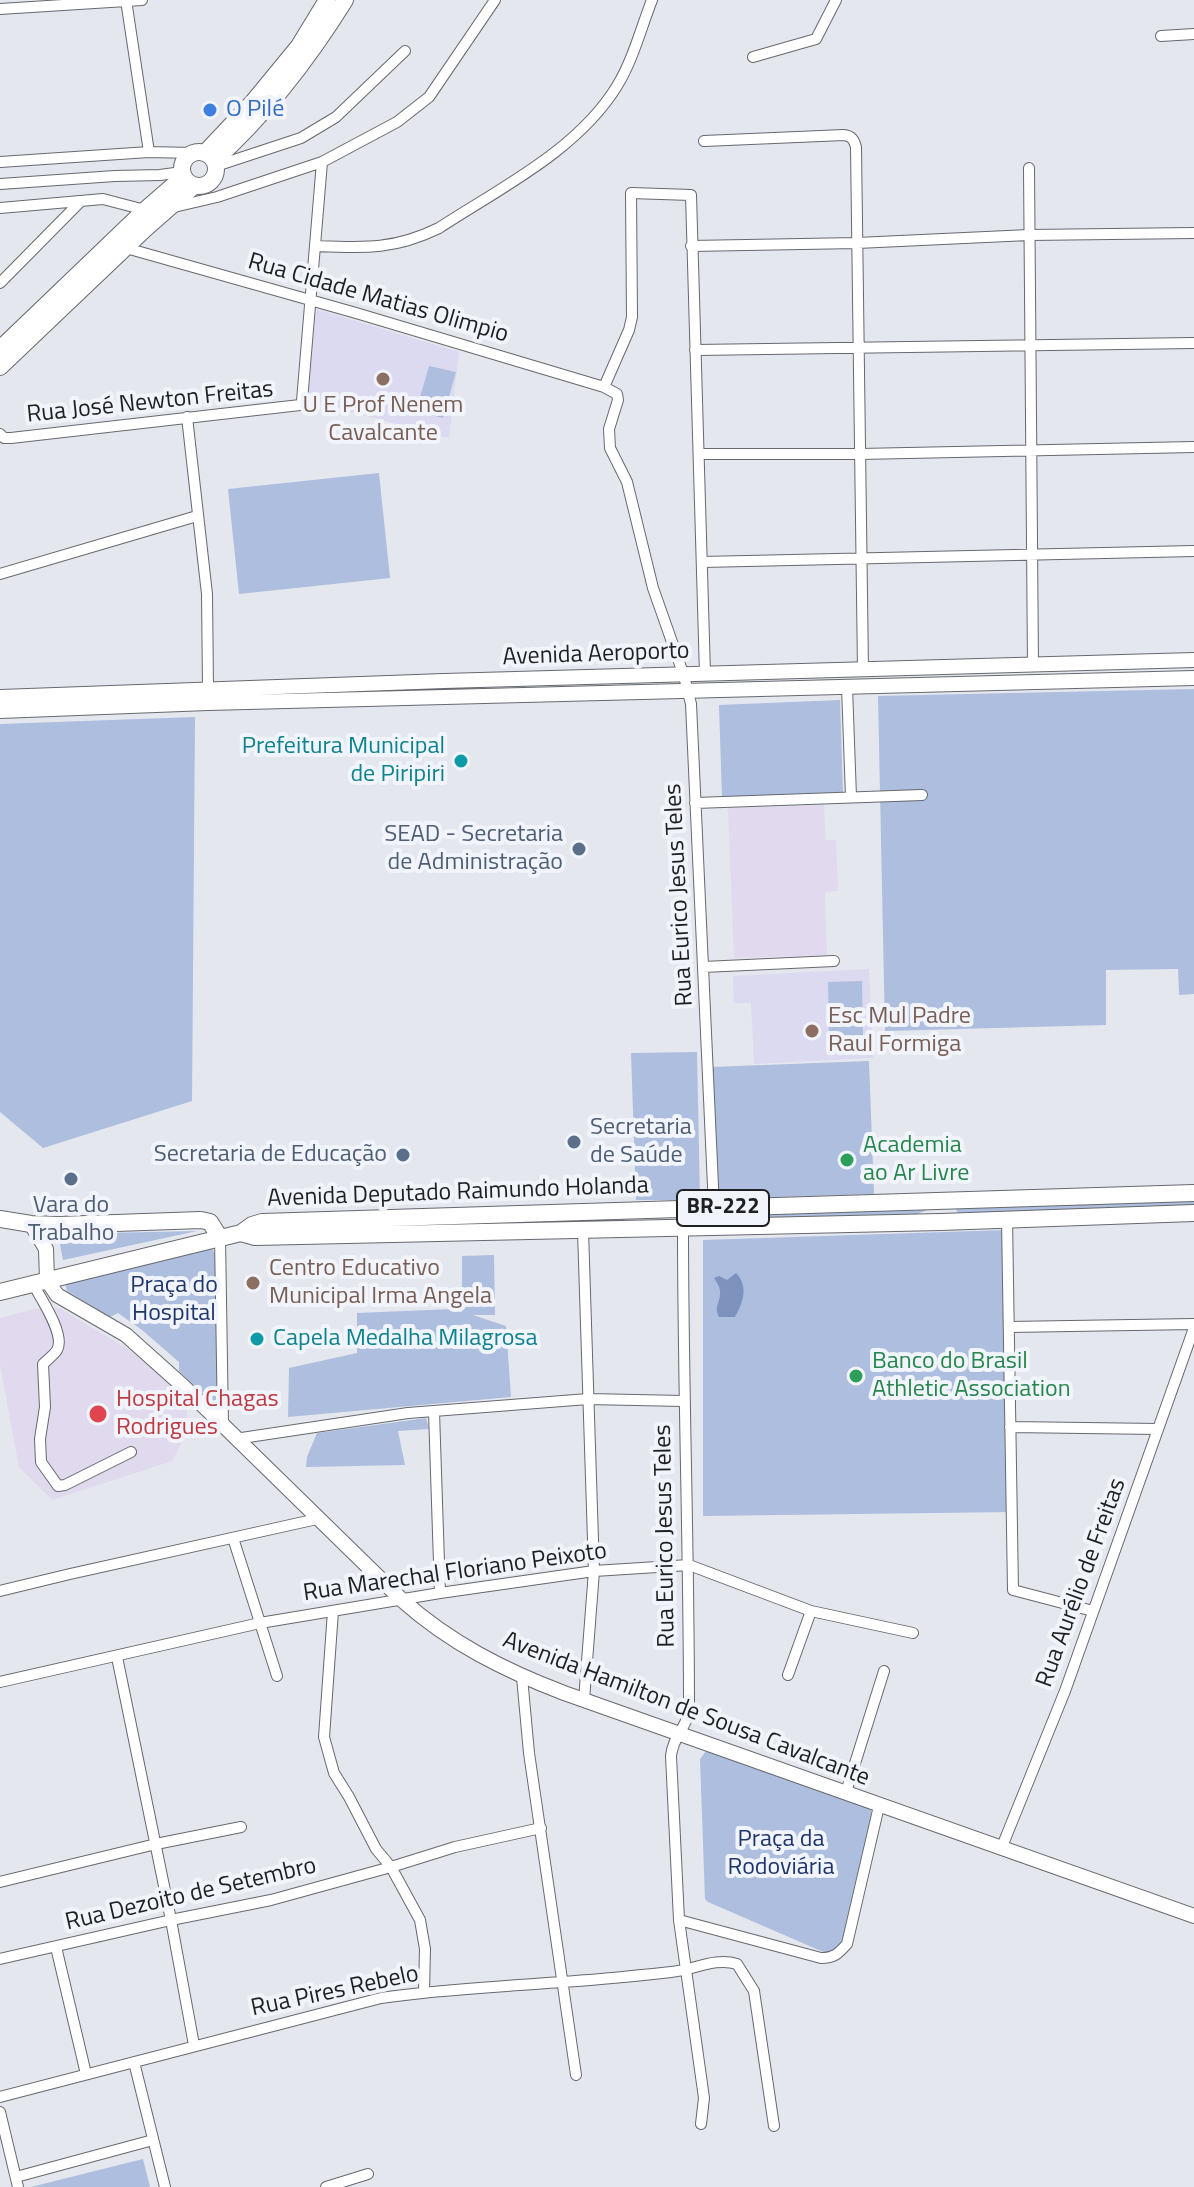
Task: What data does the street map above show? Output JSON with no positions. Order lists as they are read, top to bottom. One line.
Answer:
{"streets":{"main road":["Avenida Deputado Raimundo Holanda","BR-222"],"street":["Rua Cidade Matias Olimpio","Rua José Newton Freitas","Avenida Aeroporto","Rua Eurico Jesus Teles","Rua Marechal Floriano Peixoto","Rua Aurélio de Freitas","Avenida Hamilton de Sousa Cavalcante","Rua Dezoito de Setembro","Rua Pires Rebelo"]},"crossings":[["Rua Cidade Matias Olimpio","Rua José Newton Freitas"],["Rua Cidade Matias Olimpio","Rua Eurico Jesus Teles"],["Avenida Aeroporto","Rua Eurico Jesus Teles"],["Rua Eurico Jesus Teles","Avenida Deputado Raimundo Holanda"],["Rua Eurico Jesus Teles","Rua Marechal Floriano Peixoto"],["Rua Eurico Jesus Teles","Avenida Hamilton de Sousa Cavalcante"],["Rua Eurico Jesus Teles","Rua Pires Rebelo"],["Avenida Deputado Raimundo Holanda","BR-222"],["BR-222","Avenida Hamilton de Sousa Cavalcante"],["Rua Marechal Floriano Peixoto","Avenida Hamilton de Sousa Cavalcante"],["Rua Aurélio de Freitas","Avenida Hamilton de Sousa Cavalcante"]],"parks":["Praça do Hospital","Praça da Rodoviária"],"places":["O Pilé","U E Prof Nenem Cavalcante","Prefeitura Municipal de Piripiri","SEAD - Secretaria de Administração","Esc Mul Padre Raul Formiga","Secretaria de Saúde","Secretaria de Educação","Academia ao Ar Livre","Vara do Trabalho","Centro Educativo Municipal Irma Angela","Capela Medalha Milagrosa","Banco do Brasil Athletic Association","Hospital Chagas Rodrigues"]}
